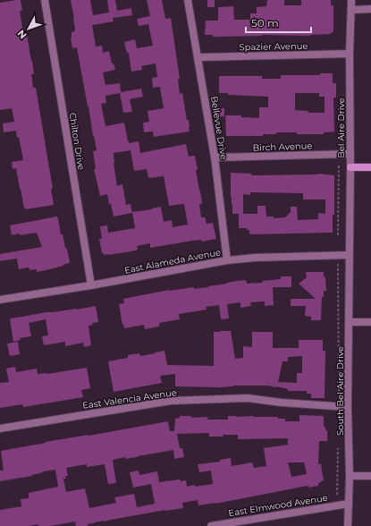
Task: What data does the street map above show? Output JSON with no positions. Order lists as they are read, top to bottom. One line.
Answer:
{"streets":{"street":["Spazier Avenue","Bellevue Drive","Bel Aire Drive","Chilton Drive","Birch Avenue","East Alameda Avenue","South Bel Aire Drive","East Valencia Avenue","East Elmwood Avenue"]},"crossings":[["Spazier Avenue","Bellevue Drive"],["Spazier Avenue","Bel Aire Drive"],["Bellevue Drive","Birch Avenue"],["Bellevue Drive","East Alameda Avenue"],["Bel Aire Drive","Birch Avenue"],["Bel Aire Drive","East Alameda Avenue"],["Bel Aire Drive","South Bel Aire Drive"],["Chilton Drive","East Alameda Avenue"],["East Alameda Avenue","South Bel Aire Drive"],["South Bel Aire Drive","East Valencia Avenue"],["South Bel Aire Drive","East Elmwood Avenue"]],"scale_bar":"50 m","north":"bottom left"}
